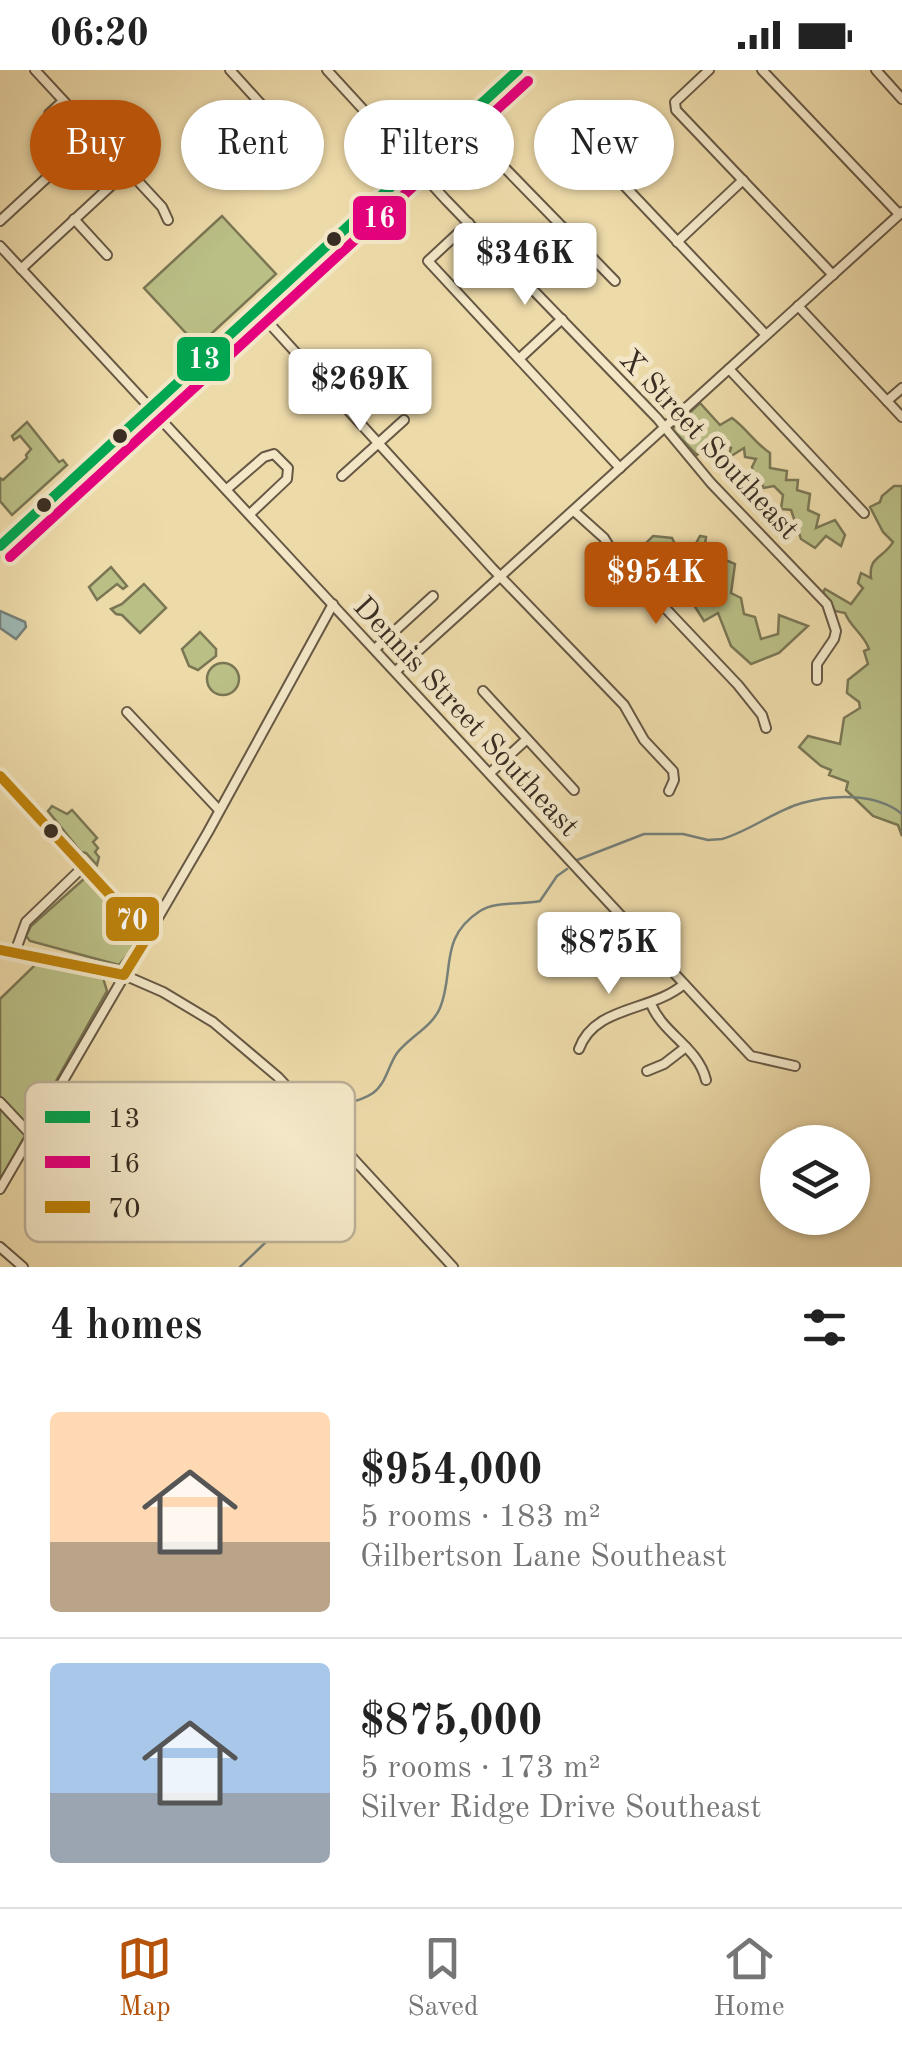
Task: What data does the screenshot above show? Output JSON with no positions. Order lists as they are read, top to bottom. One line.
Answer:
{"streets":{"street":["X Street Southeast","Dennis Street Southeast"]},"lines":["transit line 13","transit line 16","transit line 70"],"legend":["13","16","70"],"page":{"status":"06:20","chip":["Buy","Rent","Filters","New"],"price":["$346K","$269K","$954K","$875K"],"heading":"4 homes","list":[{"name":"$954,000","note":"5 rooms · 183 m² · Gilbertson Lane Southeast"},{"name":"$875,000","note":"5 rooms · 173 m² · Silver Ridge Drive Southeast"}],"tabs":["Map","Saved","Home"]}}
